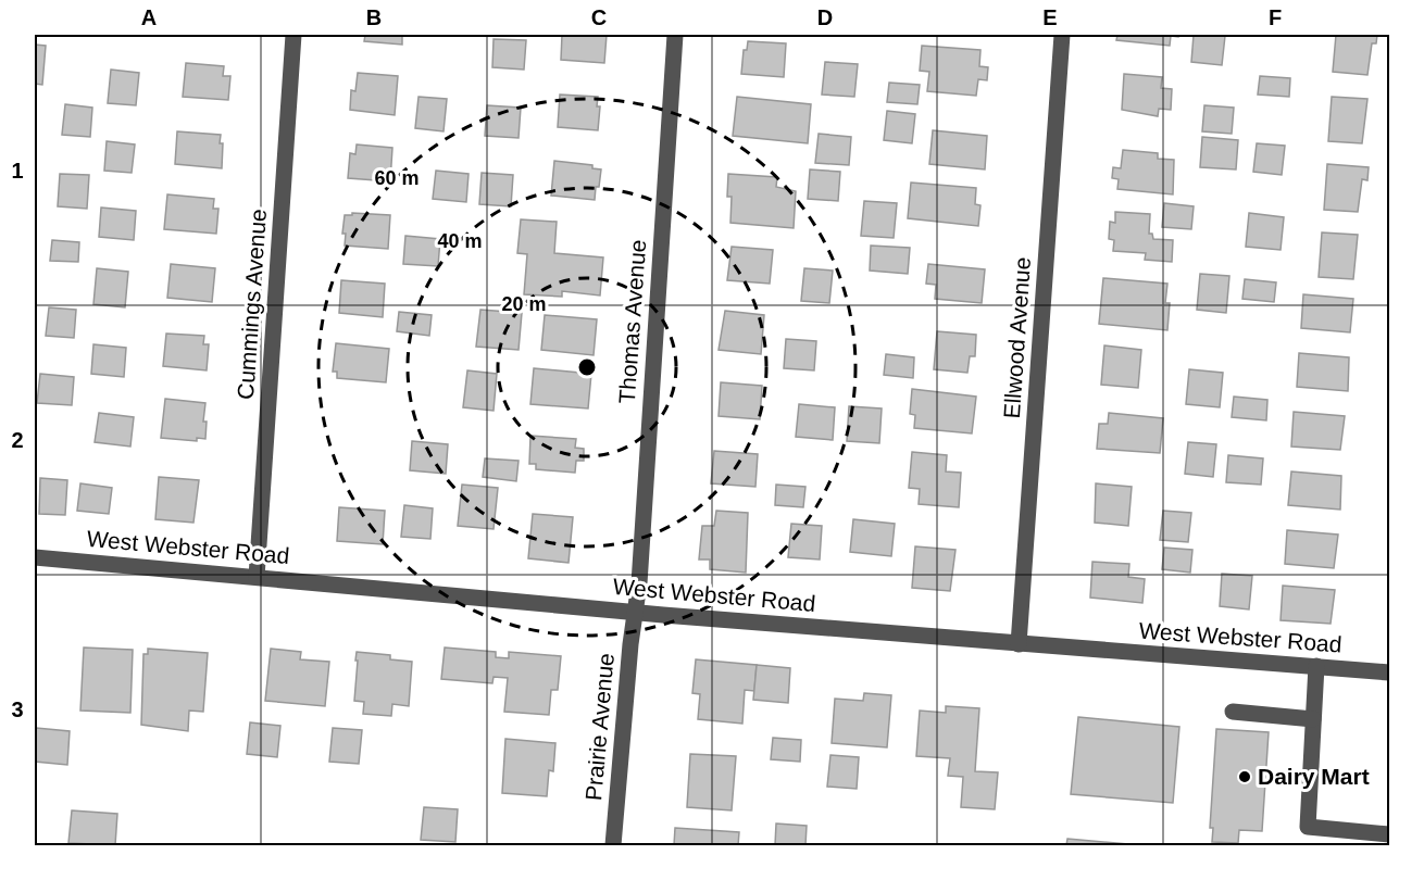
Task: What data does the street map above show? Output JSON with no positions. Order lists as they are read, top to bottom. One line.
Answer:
{"streets":{"street":["Cummings Avenue","Thomas Avenue","Ellwood Avenue","West Webster Road","Prairie Avenue"]},"crossings":[["Cummings Avenue","West Webster Road"],["Thomas Avenue","West Webster Road"],["Thomas Avenue","Prairie Avenue"],["Ellwood Avenue","West Webster Road"],["West Webster Road","Prairie Avenue"]],"places":["Dairy Mart"],"grid":{"columns":["A","B","C","D","E","F"],"rows":["1","2","3"]},"rings":["60 m","40 m","20 m"]}
